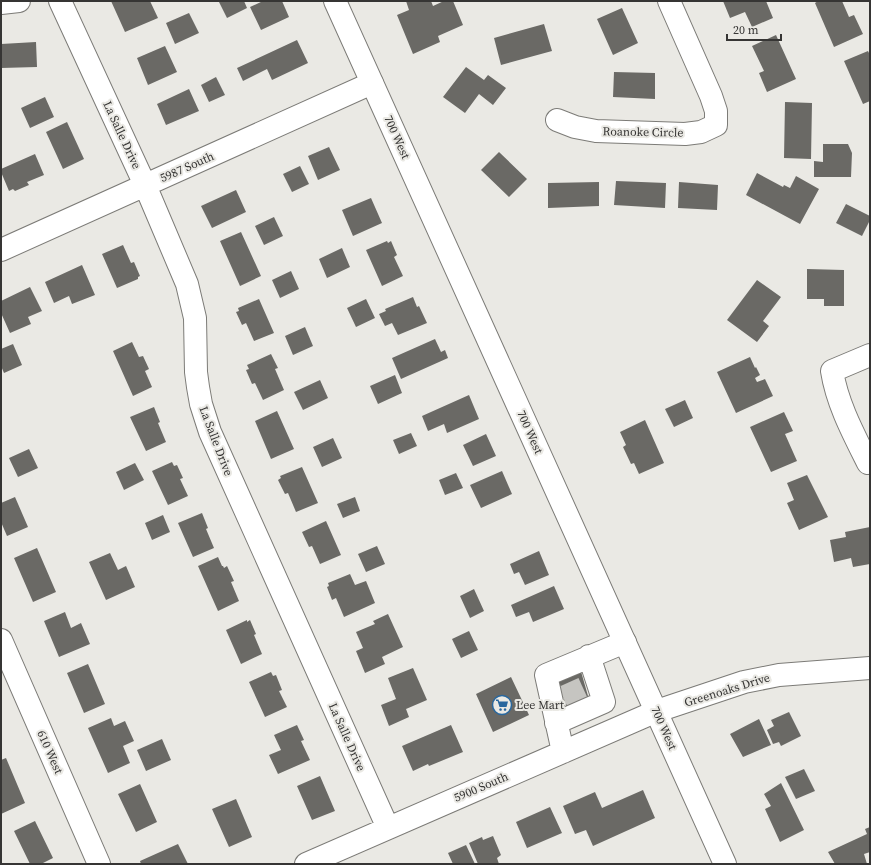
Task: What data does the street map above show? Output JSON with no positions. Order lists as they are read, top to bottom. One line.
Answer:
{"streets":{"street":["Roanoke Circle","La Salle Drive","700 West","5987 South","Greenoaks Drive","610 West","5900 South"]},"crossings":[["La Salle Drive","5987 South"],["La Salle Drive","5900 South"],["700 West","5987 South"],["700 West","Greenoaks Drive"],["700 West","5900 South"],["Greenoaks Drive","5900 South"]],"places":{"supermarket":["Lee Mart"]},"scale_bar":"20 m"}
